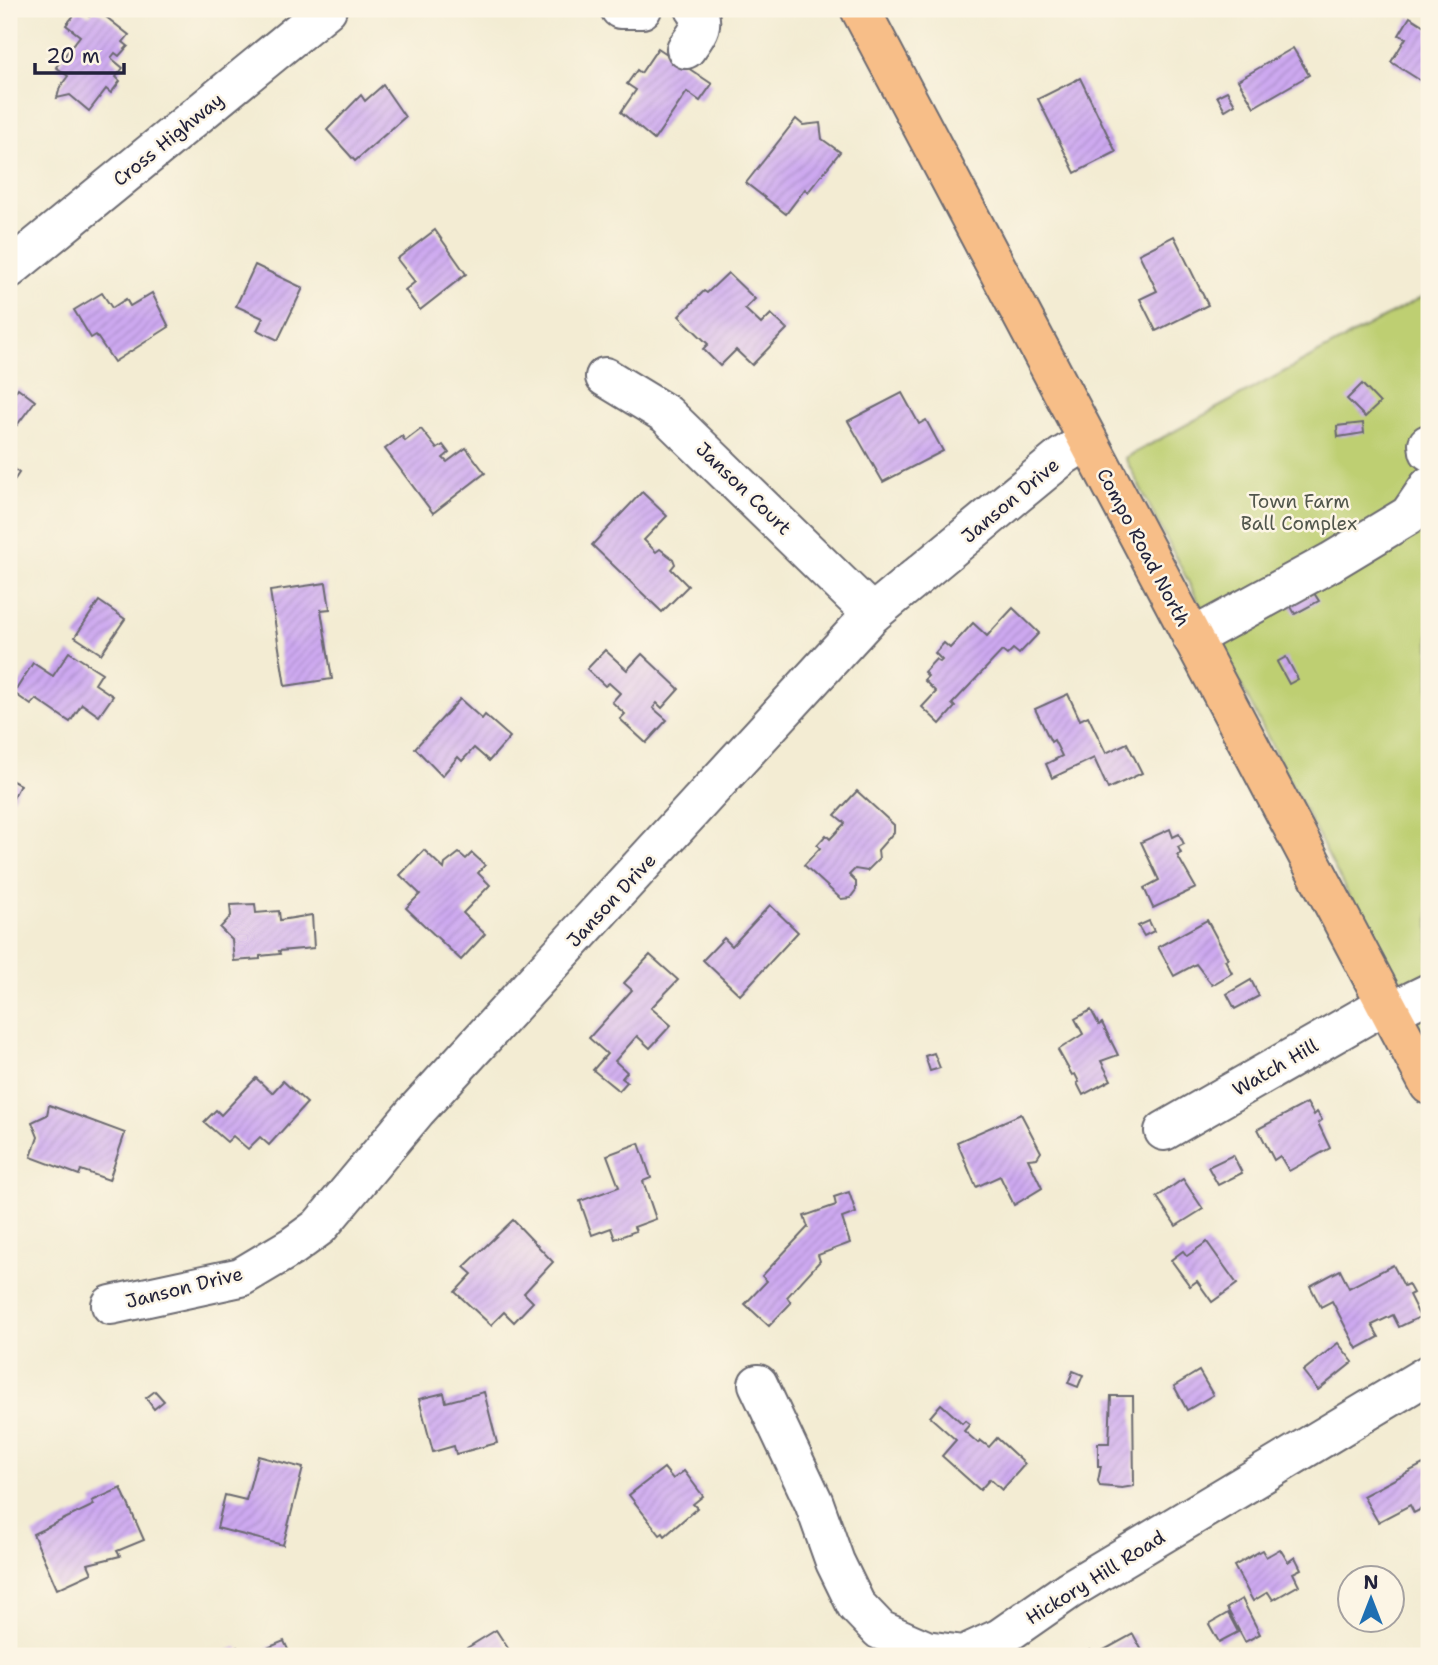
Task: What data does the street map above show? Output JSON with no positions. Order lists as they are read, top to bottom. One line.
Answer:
{"streets":{"main road":["Compo Road North"],"street":["Cross Highway","Janson Court","Janson Drive","Watch Hill","Hickory Hill Road"]},"crossings":[["Janson Court","Janson Drive"],["Janson Drive","Compo Road North"],["Compo Road North","Watch Hill"]],"parks":["Town Farm Ball Complex"],"scale_bar":"20 m","north":"top"}
